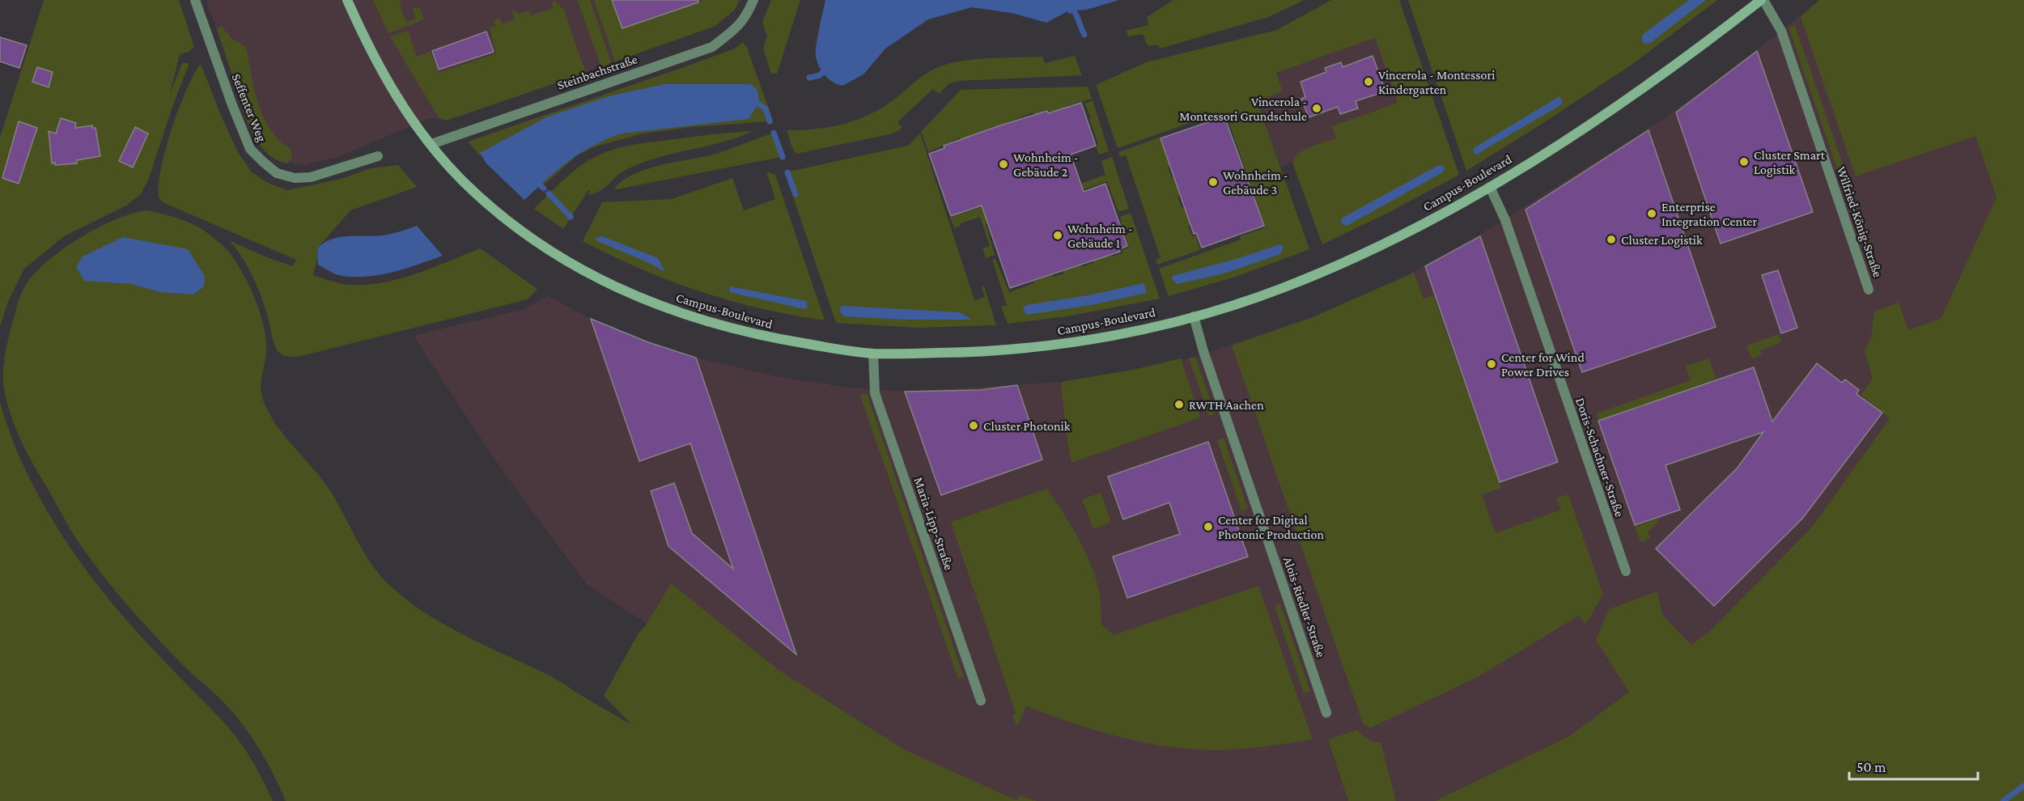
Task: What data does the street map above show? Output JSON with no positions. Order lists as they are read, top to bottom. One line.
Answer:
{"streets":{"street":["Steinbachstraße","Seffenter Weg","Campus-Boulevard","Wilfried-König-Straße","Doris-Schachner-Straße","Maria-Lipp-Straße","Alois-Riedler-Straße"]},"crossings":[["Steinbachstraße","Campus-Boulevard"],["Campus-Boulevard","Wilfried-König-Straße"],["Campus-Boulevard","Doris-Schachner-Straße"],["Campus-Boulevard","Maria-Lipp-Straße"],["Campus-Boulevard","Alois-Riedler-Straße"]],"places":["Vincerola - Montessori Kindergarten","Vincerola - Montessori Grundschule","Cluster Smart Logistik","Wohnheim - Gebäude 2","Wohnheim - Gebäude 3","Enterprise Integration Center","Wohnheim - Gebäude 1","Cluster Logistik","Center for Wind Power Drives","RWTH Aachen","Cluster Photonik","Center for Digital Photonic Production"],"scale_bar":"50 m"}
